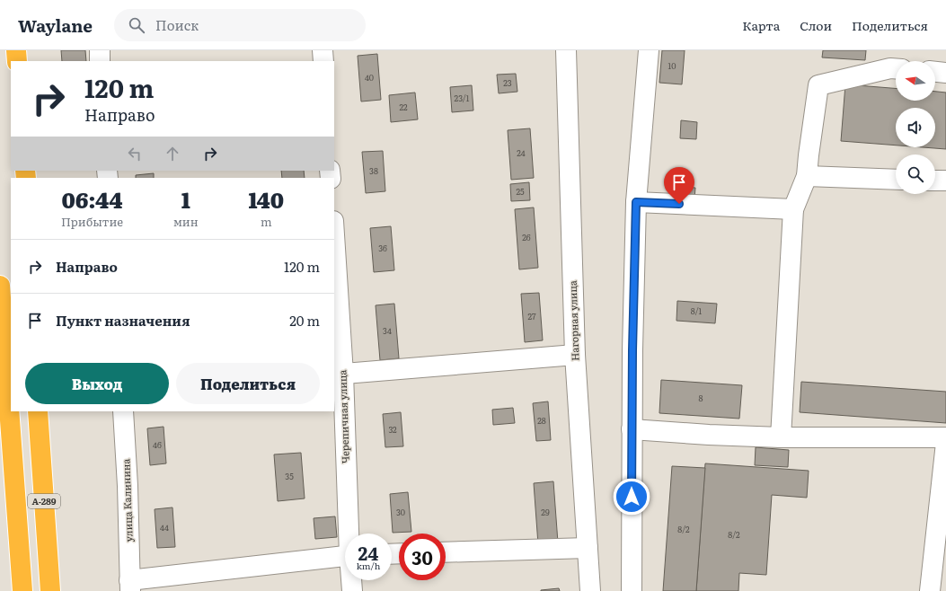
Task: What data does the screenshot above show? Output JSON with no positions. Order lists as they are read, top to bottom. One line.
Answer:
{"streets":{"highway":["А-289"],"street":["Нагорная улица","Черепичная улица","улица Калинина"]},"house_numbers":["10","40","23","23/1","22","24","38","25","26","36","8/1","27","34","8","28","32","46","35","30","29","44","8/2","8/2"],"north":"left","page":{"header":"Waylane","search":"Поиск","nav":["Карта","Слои","Поделиться"],"turn":["120 m","Направо"],"eta":["06:44","Прибытие","1","мин","140","m"],"list":[{"name":"Направо","value":"120 m"},{"name":"Пункт назначения","value":"20 m"}],"buttons":["Выход","Поделиться"],"speed":"24 km/h","limit":"30"}}
